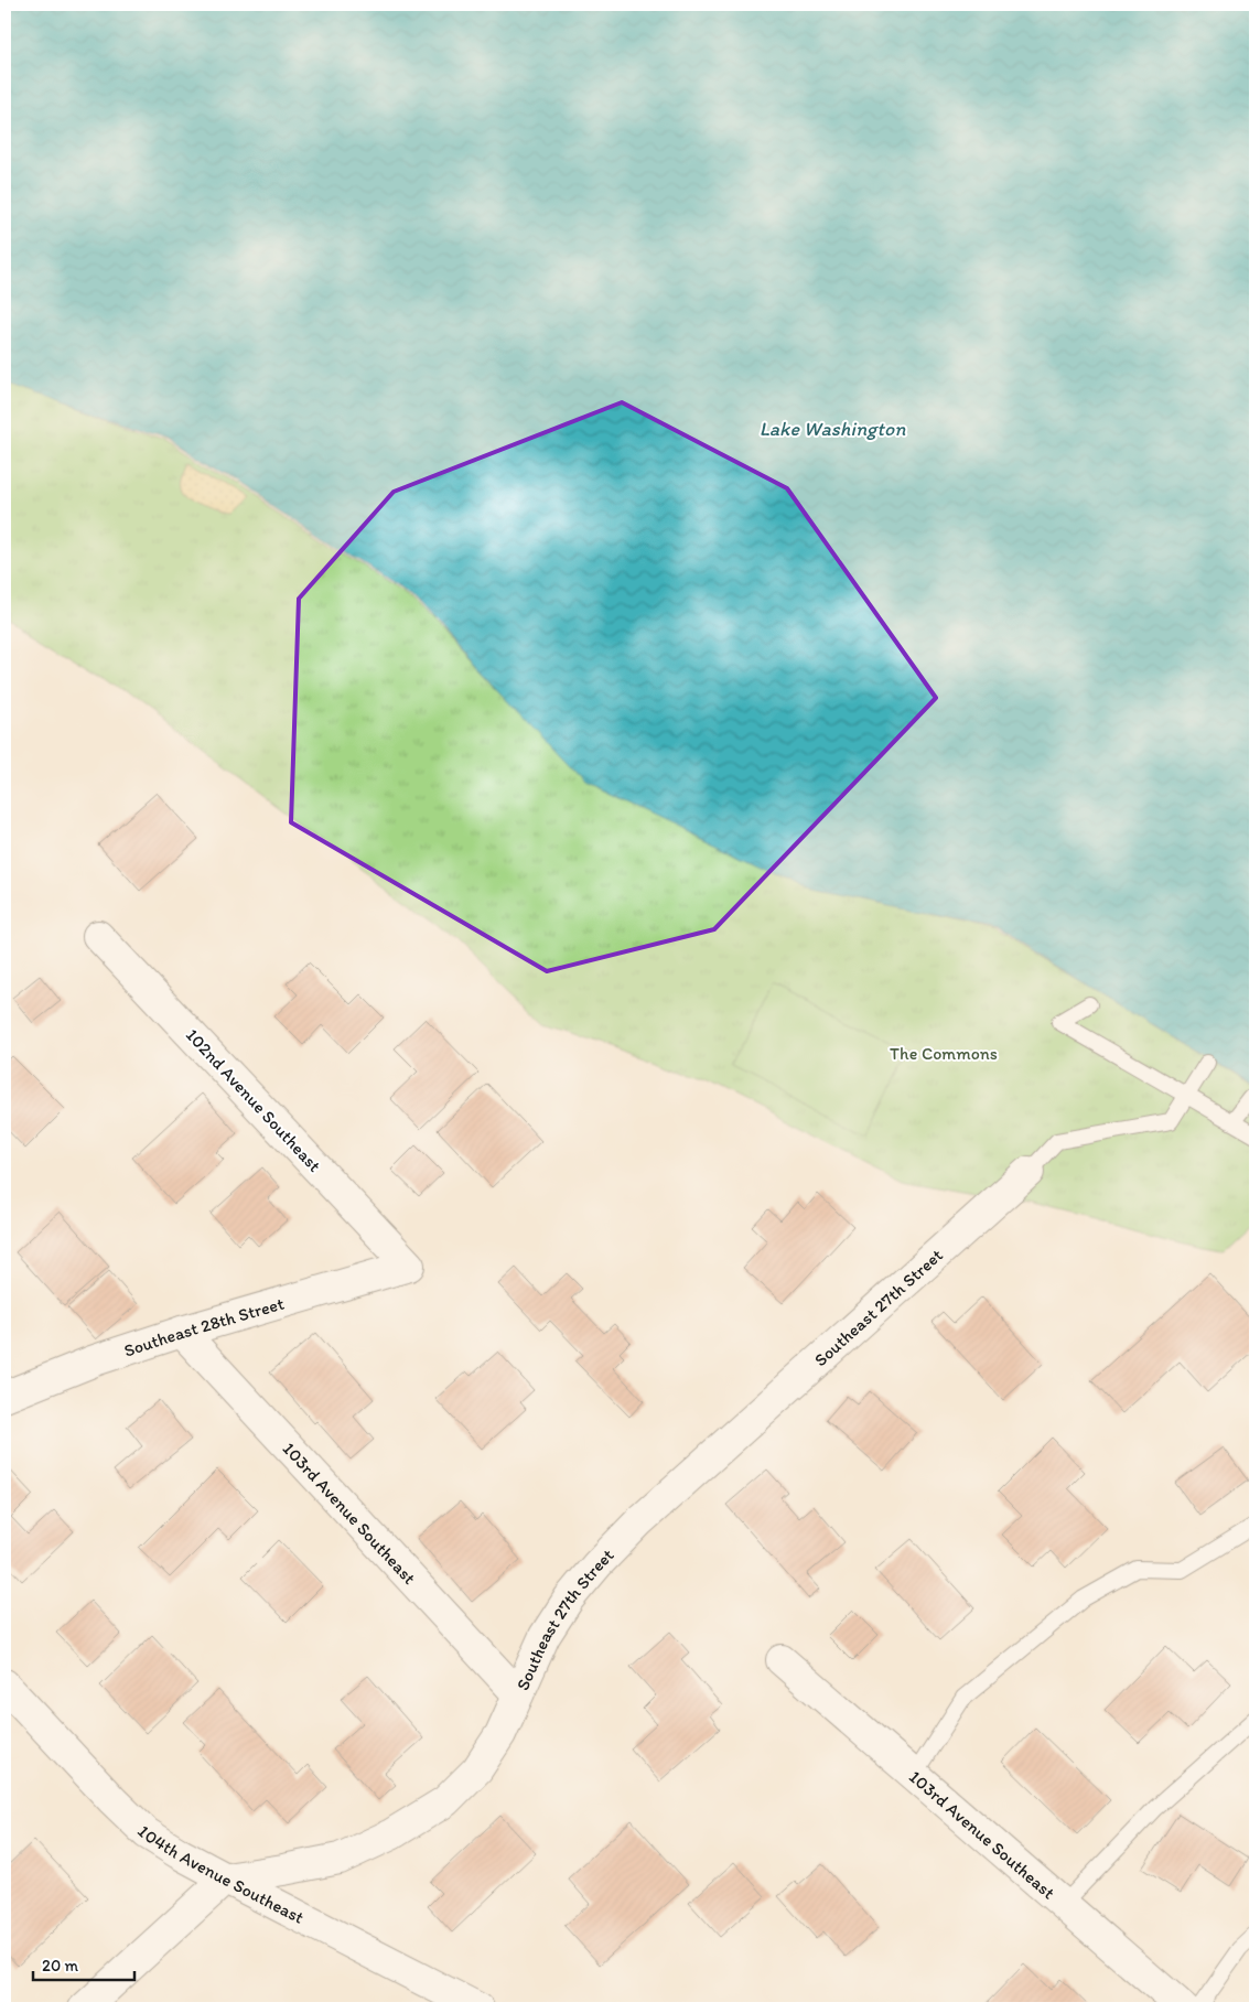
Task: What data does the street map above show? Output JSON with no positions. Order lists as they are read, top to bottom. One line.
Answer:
{"streets":{"street":["102nd Avenue Southeast","Southeast 27th Street","Southeast 28th Street","103rd Avenue Southeast","104th Avenue Southeast"]},"crossings":[["102nd Avenue Southeast","Southeast 28th Street"],["Southeast 27th Street","103rd Avenue Southeast"],["Southeast 27th Street","104th Avenue Southeast"],["Southeast 28th Street","103rd Avenue Southeast"]],"water":["Lake Washington"],"parks":["The Commons"],"scale_bar":"20 m"}
